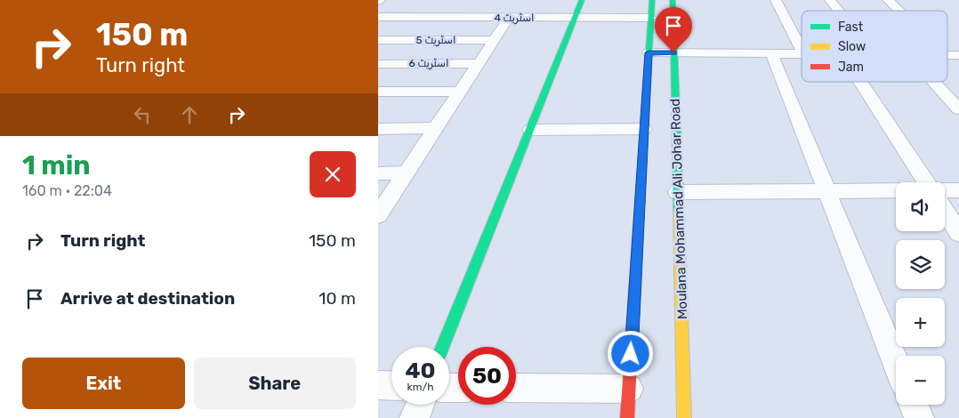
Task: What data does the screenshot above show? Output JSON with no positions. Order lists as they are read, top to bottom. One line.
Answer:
{"streets":{"main road":["Moulana Mohammad Ali Johar Road"],"street":["اسٹریٹ 4","اسٹریٹ 5","اسٹریٹ 6"]},"legend":["Fast","Slow","Jam"],"page":{"turn":["150 m","Turn right"],"heading":["1 min","160 m · 22:04"],"map_buttons":["+","−"],"list":[{"name":"Turn right","value":"150 m"},{"name":"Arrive at destination","value":"10 m"}],"speed":"40 km/h","limit":"50","buttons":["Exit","Share"]}}
